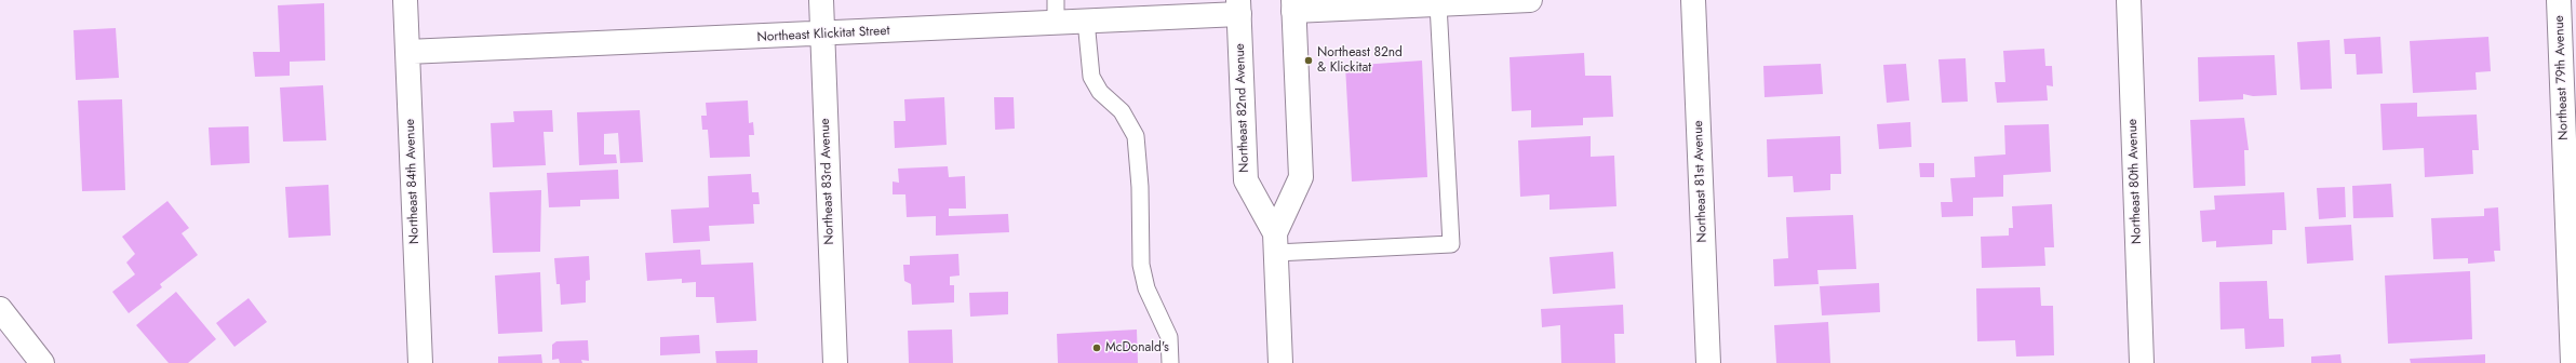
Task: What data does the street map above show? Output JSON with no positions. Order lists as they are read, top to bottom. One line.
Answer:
{"streets":{"street":["Northeast Klickitat Street","Northeast 79th Avenue","Northeast 82nd Avenue","Northeast 84th Avenue","Northeast 83rd Avenue","Northeast 81st Avenue","Northeast 80th Avenue"]},"crossings":[["Northeast Klickitat Street","Northeast 82nd Avenue"],["Northeast Klickitat Street","Northeast 84th Avenue"],["Northeast Klickitat Street","Northeast 83rd Avenue"]],"places":["Northeast 82nd & Klickitat","McDonald's"]}
